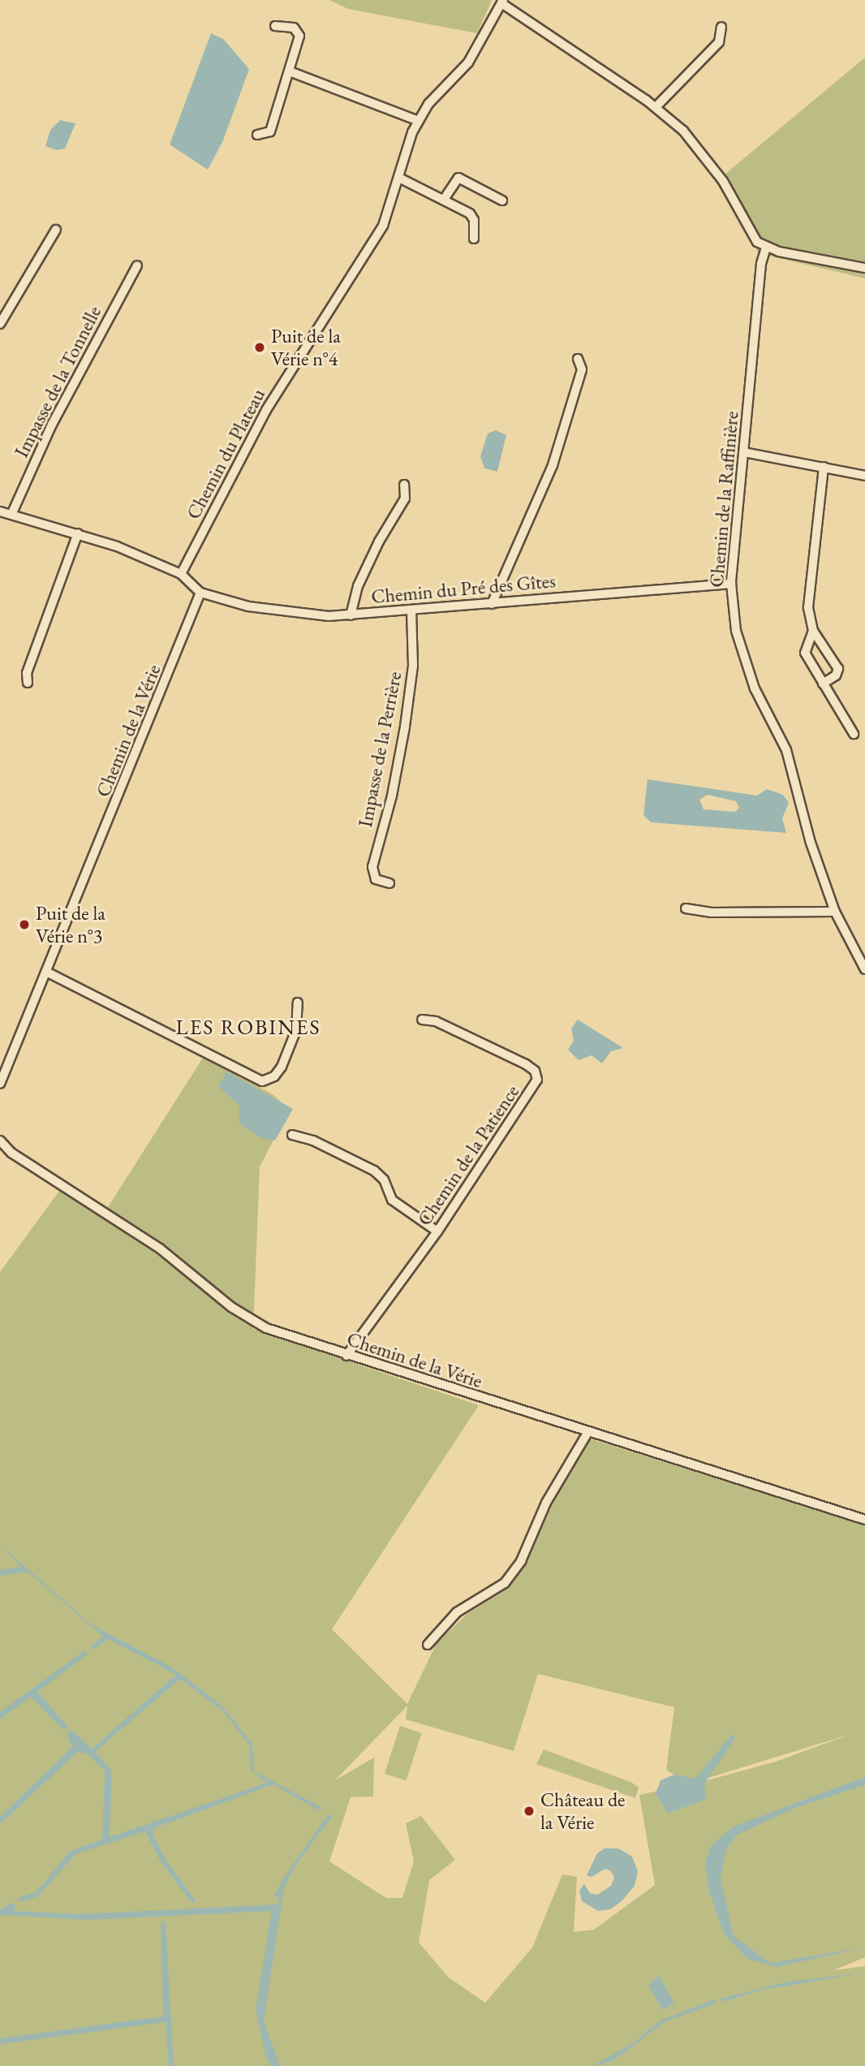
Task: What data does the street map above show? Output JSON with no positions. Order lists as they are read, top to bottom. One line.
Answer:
{"streets":{"street":["Impasse de la Tonnelle","Chemin du Plateau","Chemin de la Raffinière","Chemin du Pré des Gîtes","Chemin de la Vérie","Impasse de la Perrière","Chemin de la Patience"]},"crossings":[["Chemin de la Raffinière","Chemin du Pré des Gîtes"],["Chemin du Pré des Gîtes","Chemin de la Vérie"],["Chemin du Pré des Gîtes","Impasse de la Perrière"],["Chemin de la Vérie","Chemin de la Patience"]],"districts":["LES ROBINES"],"places":["Puit de la Vérie n°4","Puit de la Vérie n°3","Château de la Vérie"]}
